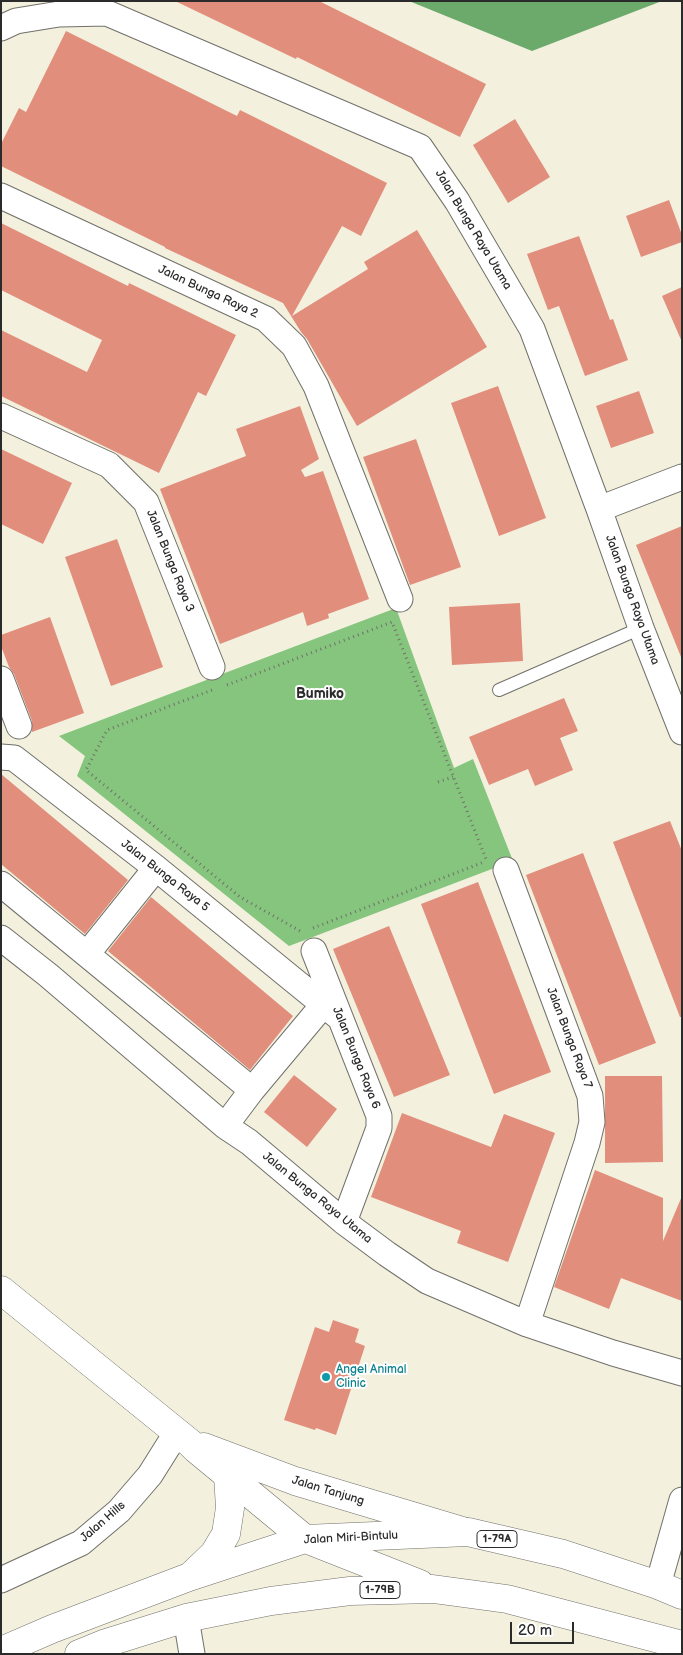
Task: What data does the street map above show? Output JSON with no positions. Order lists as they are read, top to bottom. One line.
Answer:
{"streets":{"main road":["Jalan Tanjung","Jalan Miri-Bintulu","1-79A","1-79B"],"street":["Jalan Bunga Raya Utama","Jalan Bunga Raya 2","Jalan Bunga Raya 3","Jalan Bunga Raya 5","Jalan Bunga Raya 7","Jalan Bunga Raya 6","Jalan Hills"]},"crossings":[["Jalan Bunga Raya Utama","Jalan Bunga Raya 7"],["Jalan Bunga Raya Utama","Jalan Bunga Raya 6"],["Jalan Bunga Raya 5","Jalan Bunga Raya 6"],["Jalan Tanjung","Jalan Hills"],["Jalan Tanjung","Jalan Miri-Bintulu"],["Jalan Tanjung","1-79B"]],"districts":["Bumiko"],"places":["Angel Animal Clinic"],"scale_bar":"20 m"}
